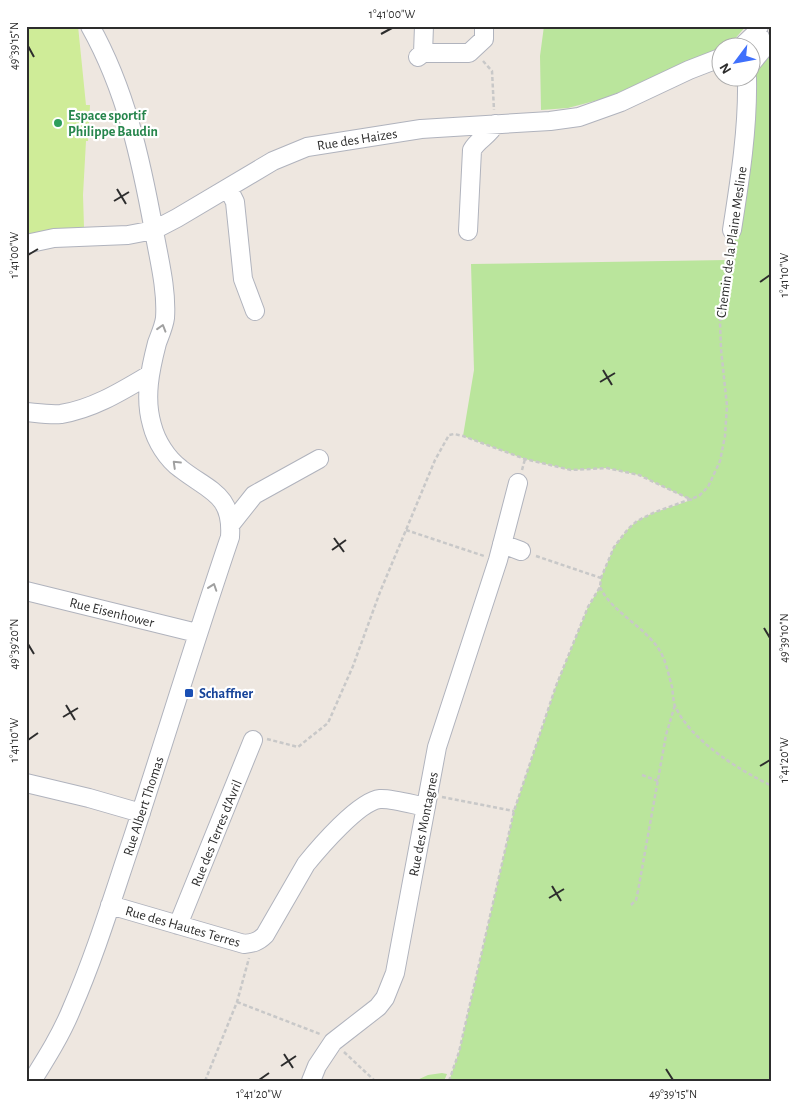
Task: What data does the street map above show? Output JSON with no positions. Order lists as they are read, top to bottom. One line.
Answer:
{"streets":{"street":["Rue des Haizes","Chemin de la Plaine Mesline","Rue Eisenhower","Rue Albert Thomas","Rue des Montagnes","Rue des Terres d'Avril","Rue des Hautes Terres"]},"crossings":[["Rue Eisenhower","Rue Albert Thomas"],["Rue Albert Thomas","Rue des Hautes Terres"],["Rue des Montagnes","Rue des Hautes Terres"],["Rue des Terres d'Avril","Rue des Hautes Terres"]],"places":{"other":["Espace sportif Philippe Baudin"],"transit":["Schaffner"]},"north":"bottom left","coordinates":["1°41'00\"W","49°39'15\"N","1°41'10\"W","49°39'10\"N","49°39'20\"N","1°41'20\"W"]}
